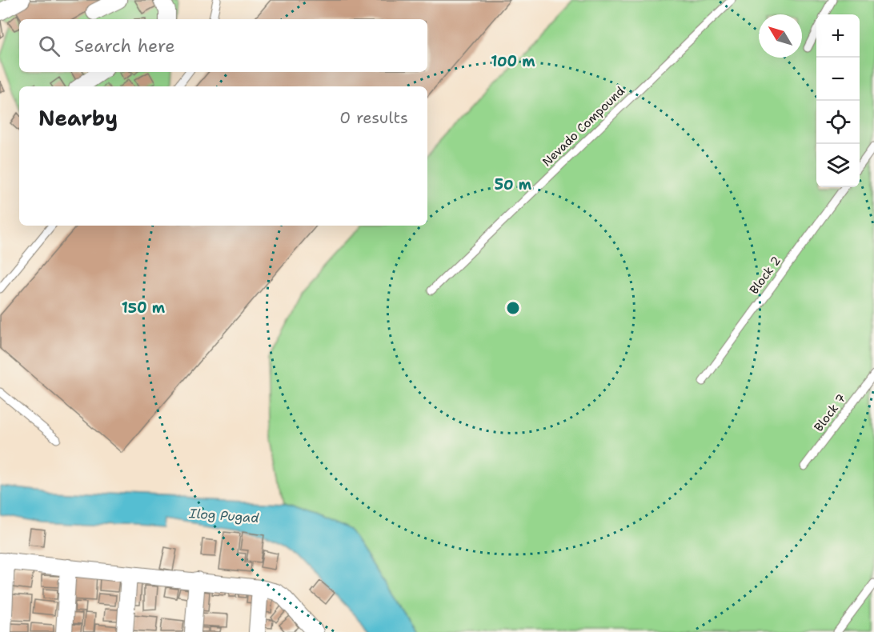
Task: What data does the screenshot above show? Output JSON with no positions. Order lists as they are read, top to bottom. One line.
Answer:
{"streets":{"lane":["Nevado Compound","Block 2","Block 7"]},"water":["Ilog Pugad"],"north":"top left","page":{"map_buttons":["+","−"],"search":"Search here","heading":["Nearby","0 results"]},"rings":["100 m","50 m","150 m"]}
